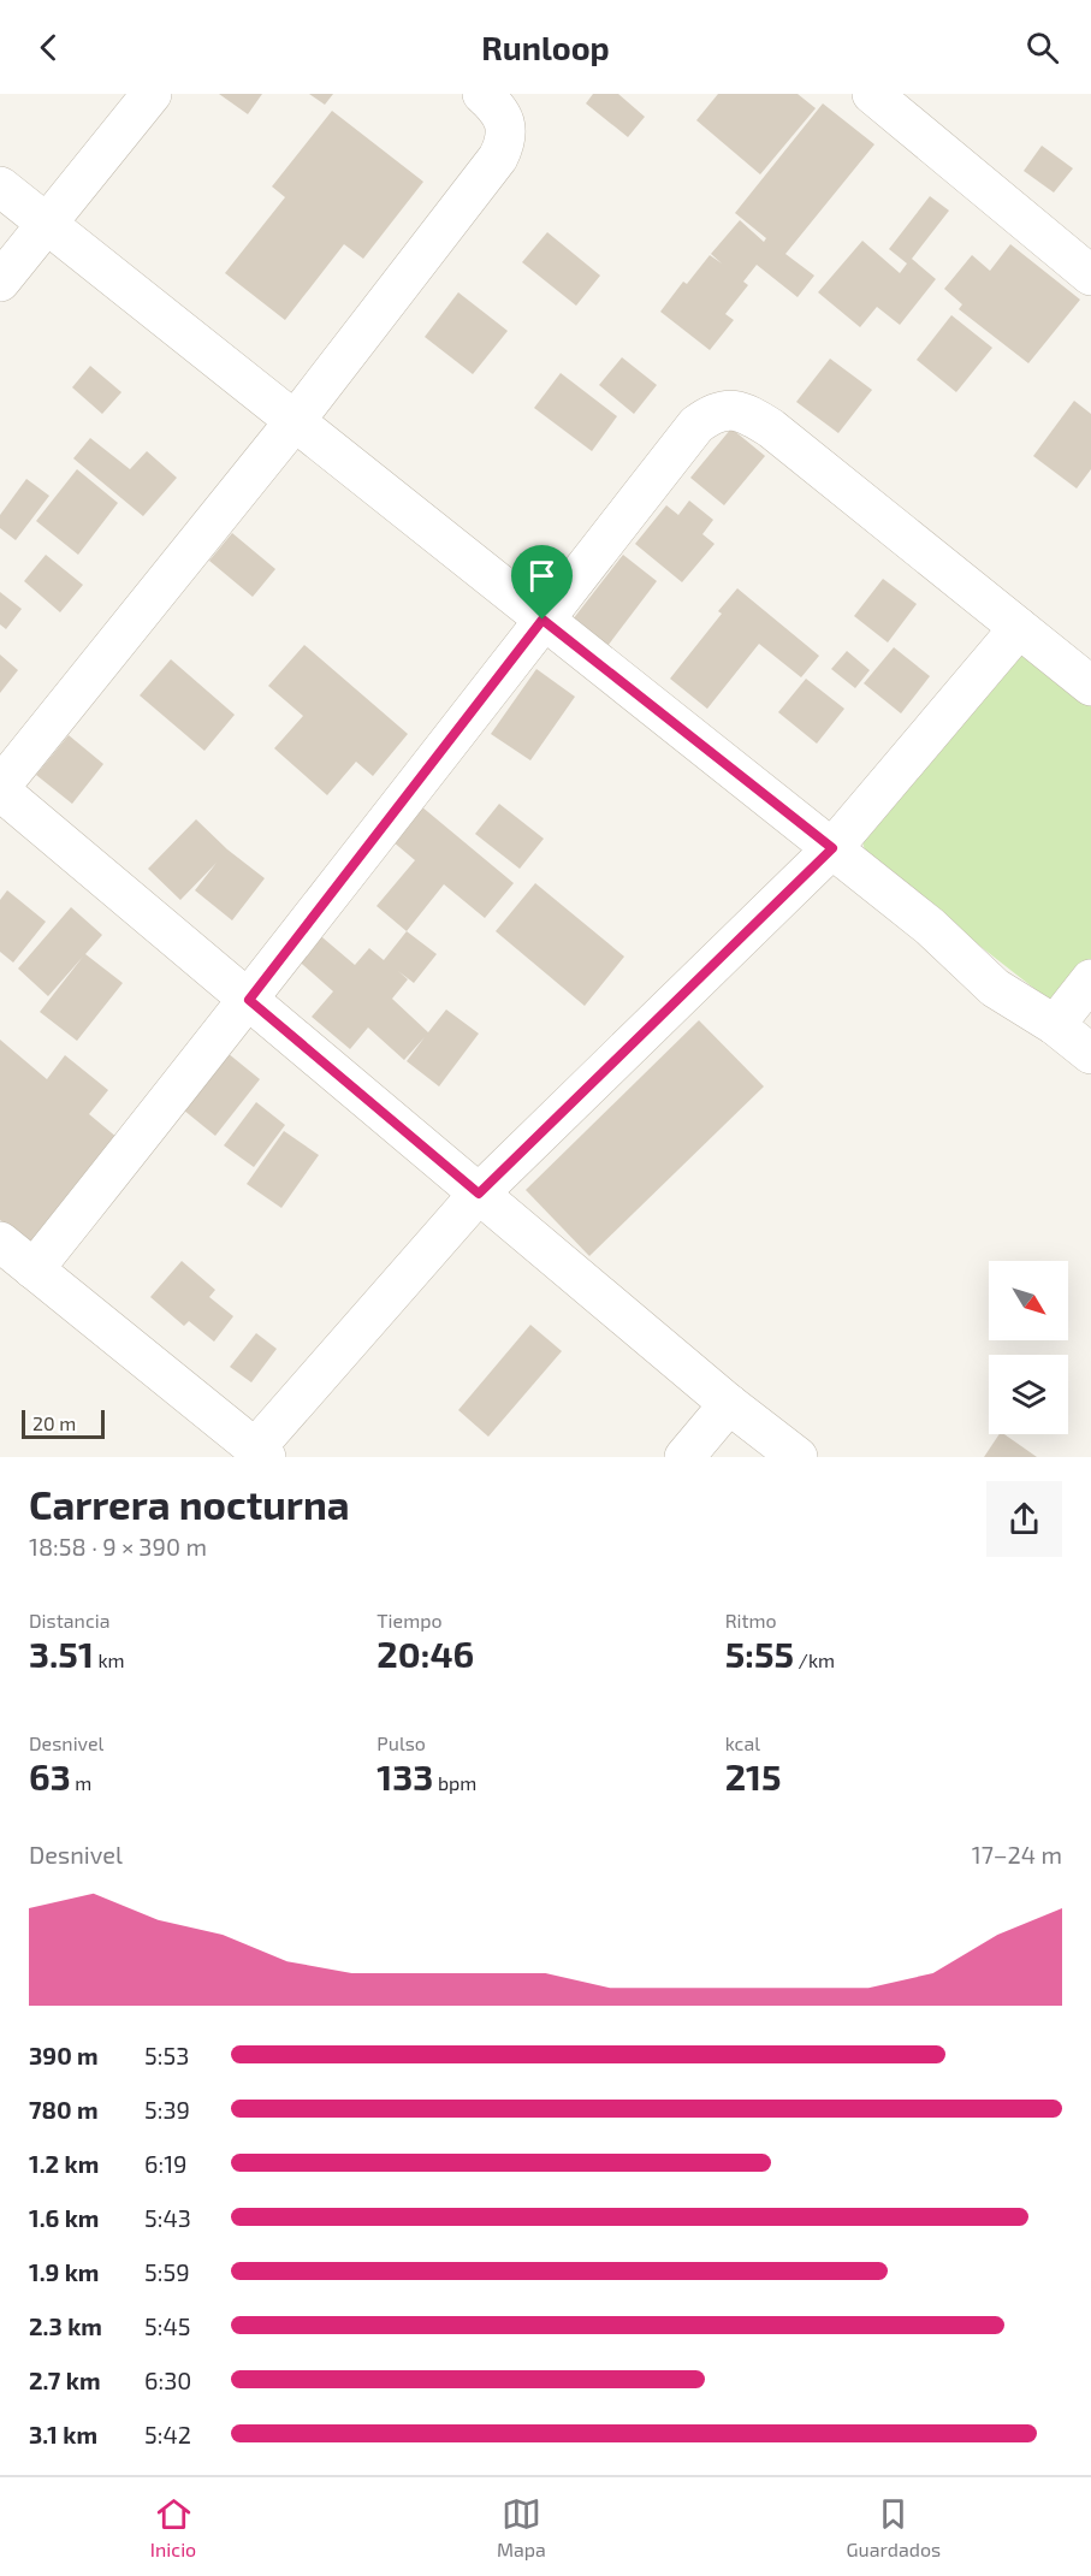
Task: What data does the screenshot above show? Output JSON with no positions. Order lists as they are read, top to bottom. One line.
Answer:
{"scale_bar":"20 m","north":"bottom right","page":{"header":"Runloop","scale":"20 m","heading":["Carrera nocturna","18:58 · 9 × 390 m"],"stats":[["Distancia","3.51 km"],["Tiempo","20:46"],["Ritmo","5:55 /km"],["Desnivel","63 m"],["Pulso","133 bpm"],["kcal","215"]],"chart":["Desnivel","17–24 m"],"list":[{"name":"390 m","note":"5:53"},{"name":"780 m","note":"5:39"},{"name":"1.2 km","note":"6:19"},{"name":"1.6 km","note":"5:43"},{"name":"1.9 km","note":"5:59"},{"name":"2.3 km","note":"5:45"},{"name":"2.7 km","note":"6:30"},{"name":"3.1 km","note":"5:42"}],"tabs":["Inicio","Mapa","Guardados"]}}
